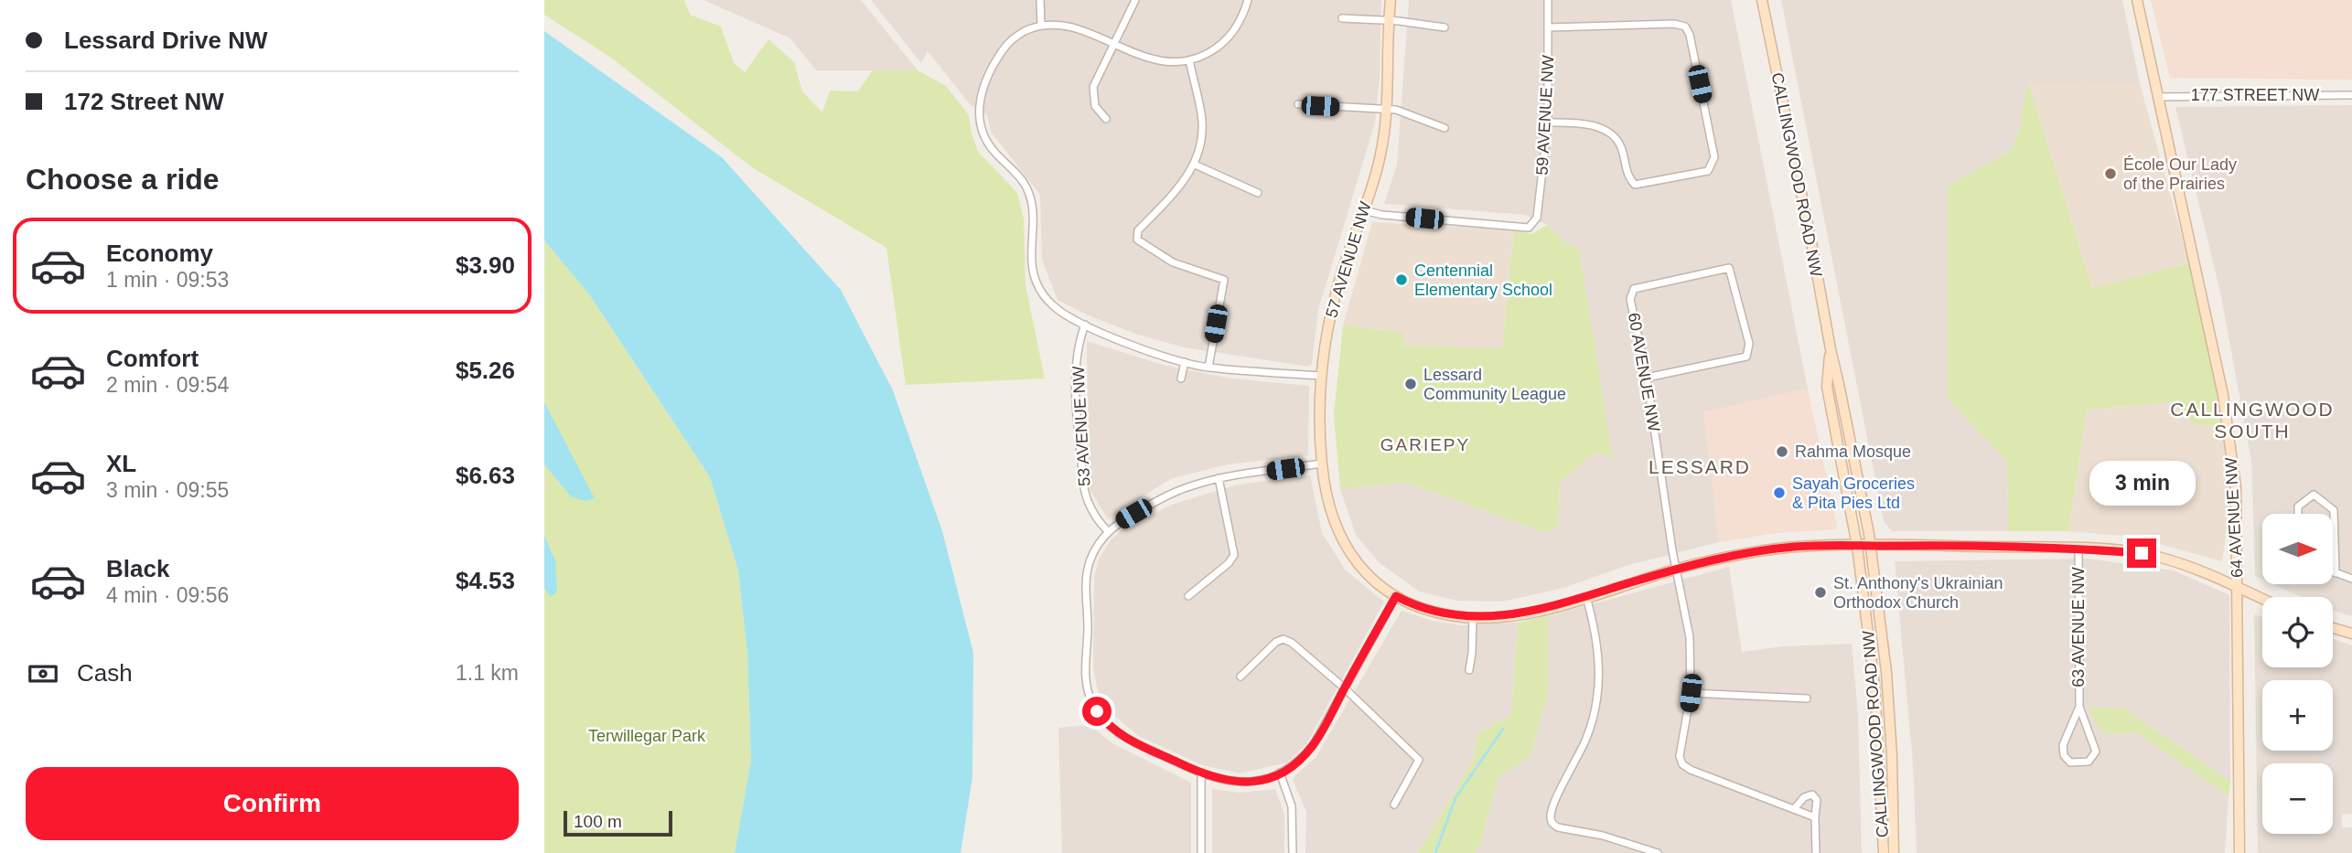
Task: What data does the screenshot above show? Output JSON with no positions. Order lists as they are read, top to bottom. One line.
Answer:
{"streets":{"street":["177 STREET NW","59 AVENUE NW","CALLINGWOOD ROAD NW","57 AVENUE NW","60 AVENUE NW","53 AVENUE NW","64 AVENUE NW","63 AVENUE NW"]},"crossings":[["177 STREET NW","64 AVENUE NW"],["59 AVENUE NW","57 AVENUE NW"],["CALLINGWOOD ROAD NW","57 AVENUE NW"],["57 AVENUE NW","60 AVENUE NW"],["57 AVENUE NW","64 AVENUE NW"],["57 AVENUE NW","63 AVENUE NW"]],"districts":["CALLINGWOOD SOUTH","GARIEPY","LESSARD"],"parks":["Terwillegar Park"],"places":["École Our Lady of the Prairies","Centennial Elementary School","Lessard Community League","Rahma Mosque","Sayah Groceries & Pita Pies Ltd","St. Anthony's Ukrainian Orthodox Church"],"scale_bar":"100 m","north":"right","page":{"banner":["Lessard Drive NW","172 Street NW"],"heading":"Choose a ride","list":[{"name":"Economy","note":"1 min · 09:53","value":"$3.90"},{"name":"Comfort","note":"2 min · 09:54","value":"$5.26"},{"name":"XL","note":"3 min · 09:55","value":"$6.63"},{"name":"Black","note":"4 min · 09:56","value":"$4.53"}],"bubble":"3 min","map_buttons":["+","−"],"pay":["Cash","1.1 km"],"buttons":"Confirm","scale":"100 m"}}
